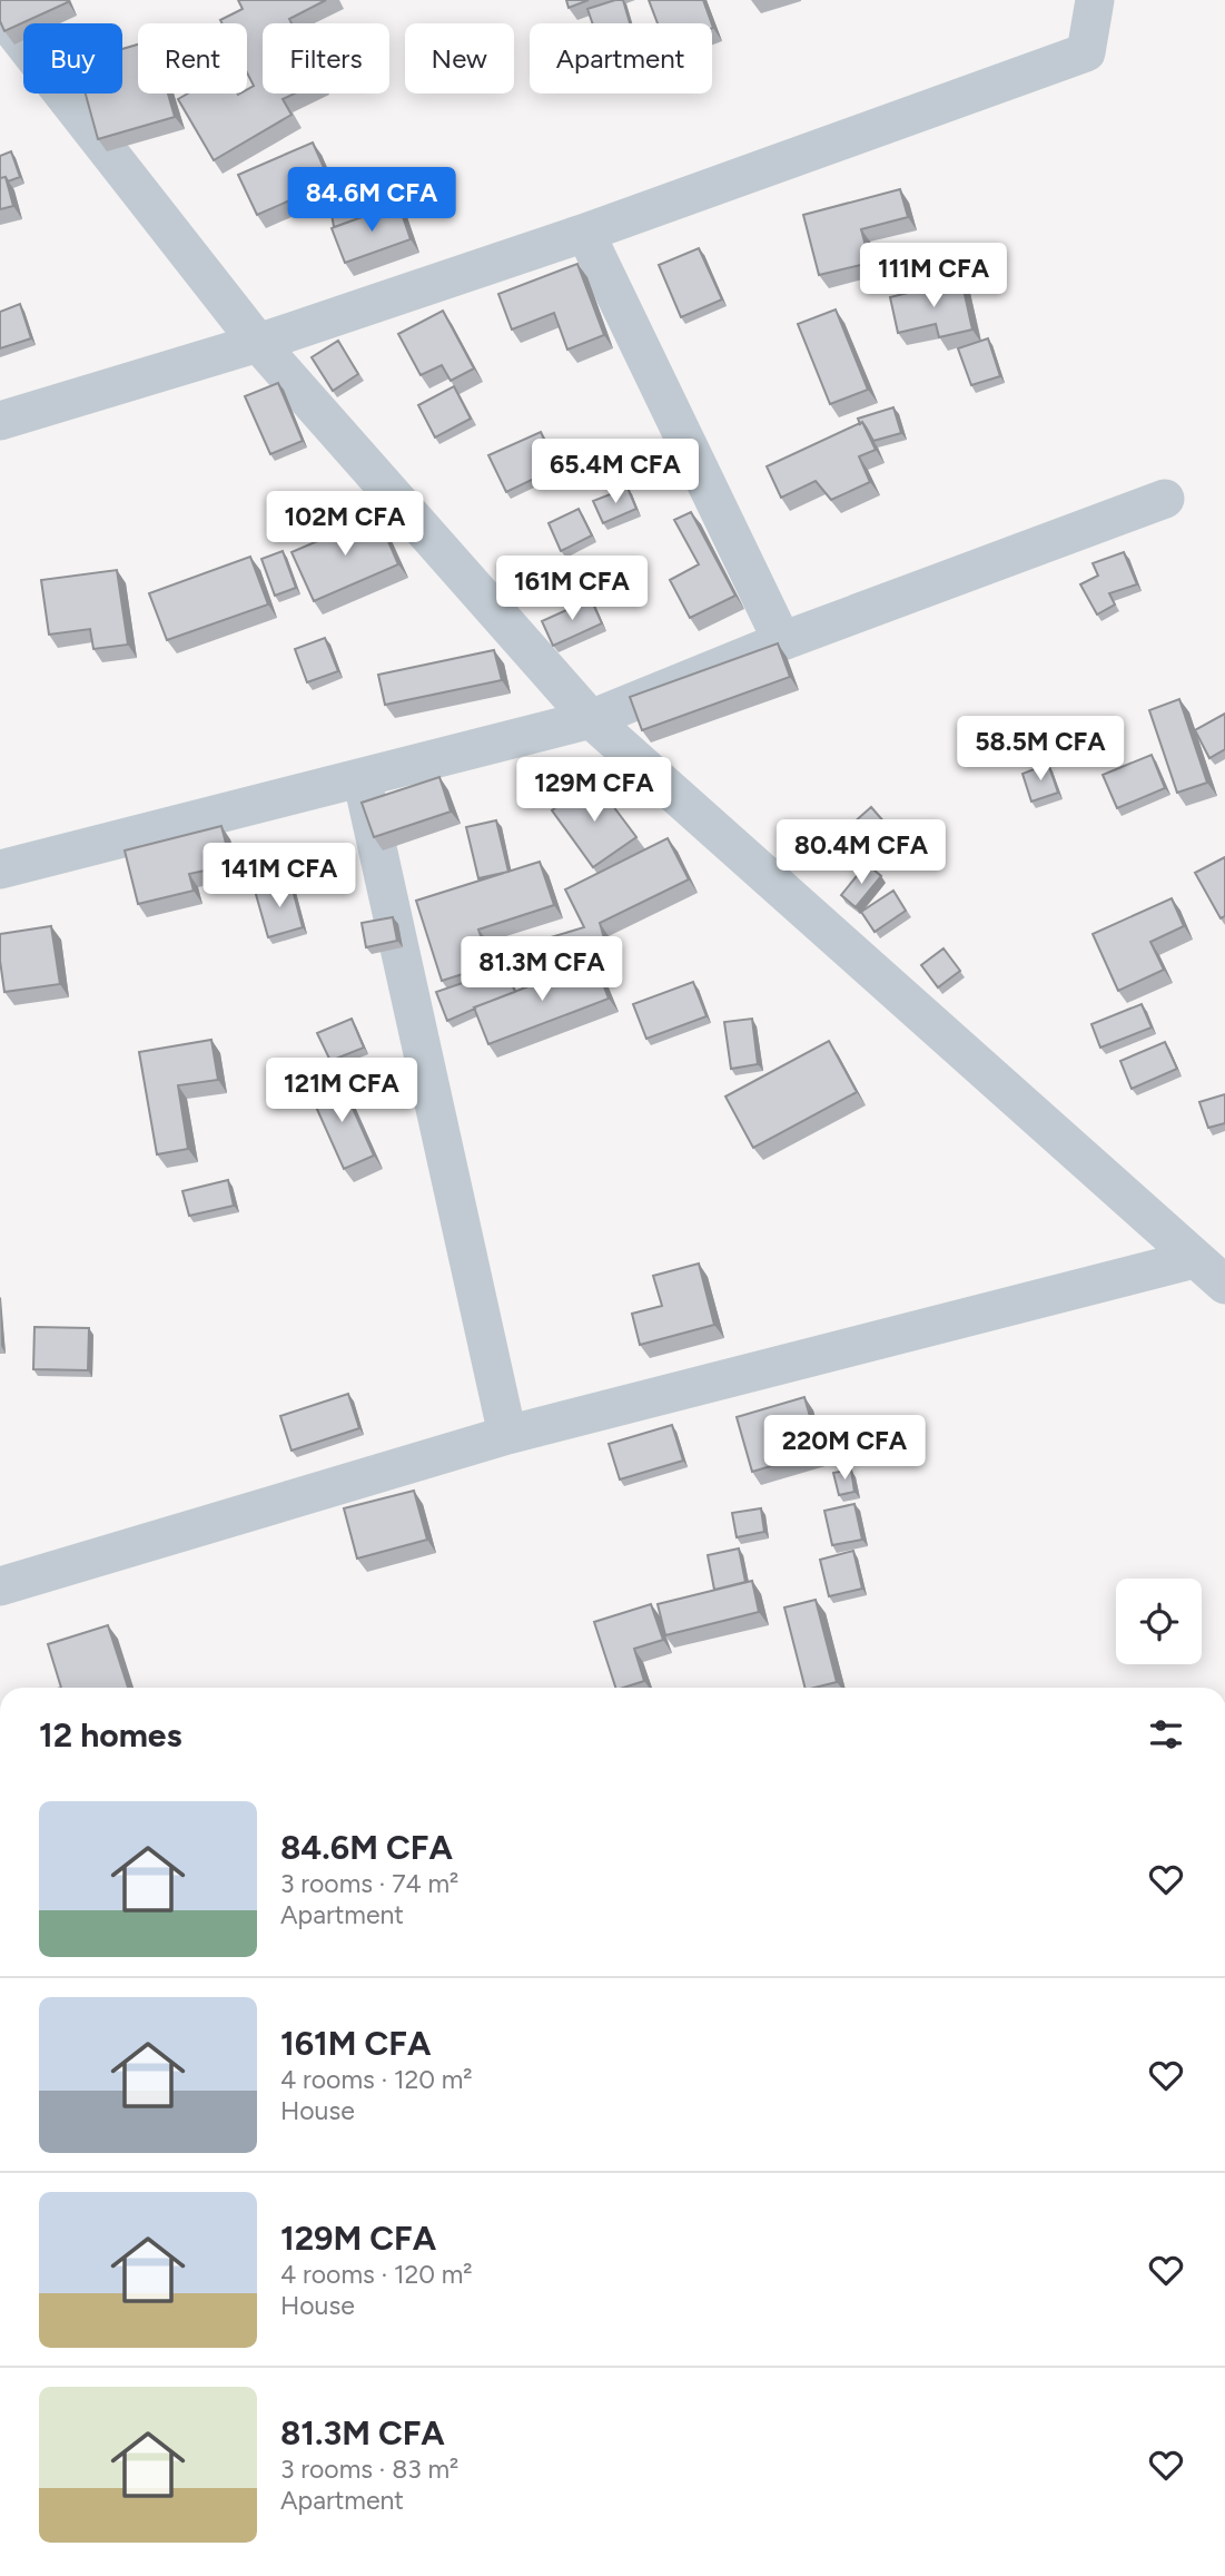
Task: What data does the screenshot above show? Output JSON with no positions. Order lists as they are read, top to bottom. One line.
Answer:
{"page":{"chip":["Buy","Rent","Filters","New","Apartment"],"price":["84.6M CFA","111M CFA","65.4M CFA","102M CFA","161M CFA","58.5M CFA","129M CFA","80.4M CFA","141M CFA","81.3M CFA","121M CFA","220M CFA"],"heading":"12 homes","list":[{"name":"84.6M CFA","note":"3 rooms · 74 m² · Apartment"},{"name":"161M CFA","note":"4 rooms · 120 m² · House"},{"name":"129M CFA","note":"4 rooms · 120 m² · House"},{"name":"81.3M CFA","note":"3 rooms · 83 m² · Apartment"}]}}
